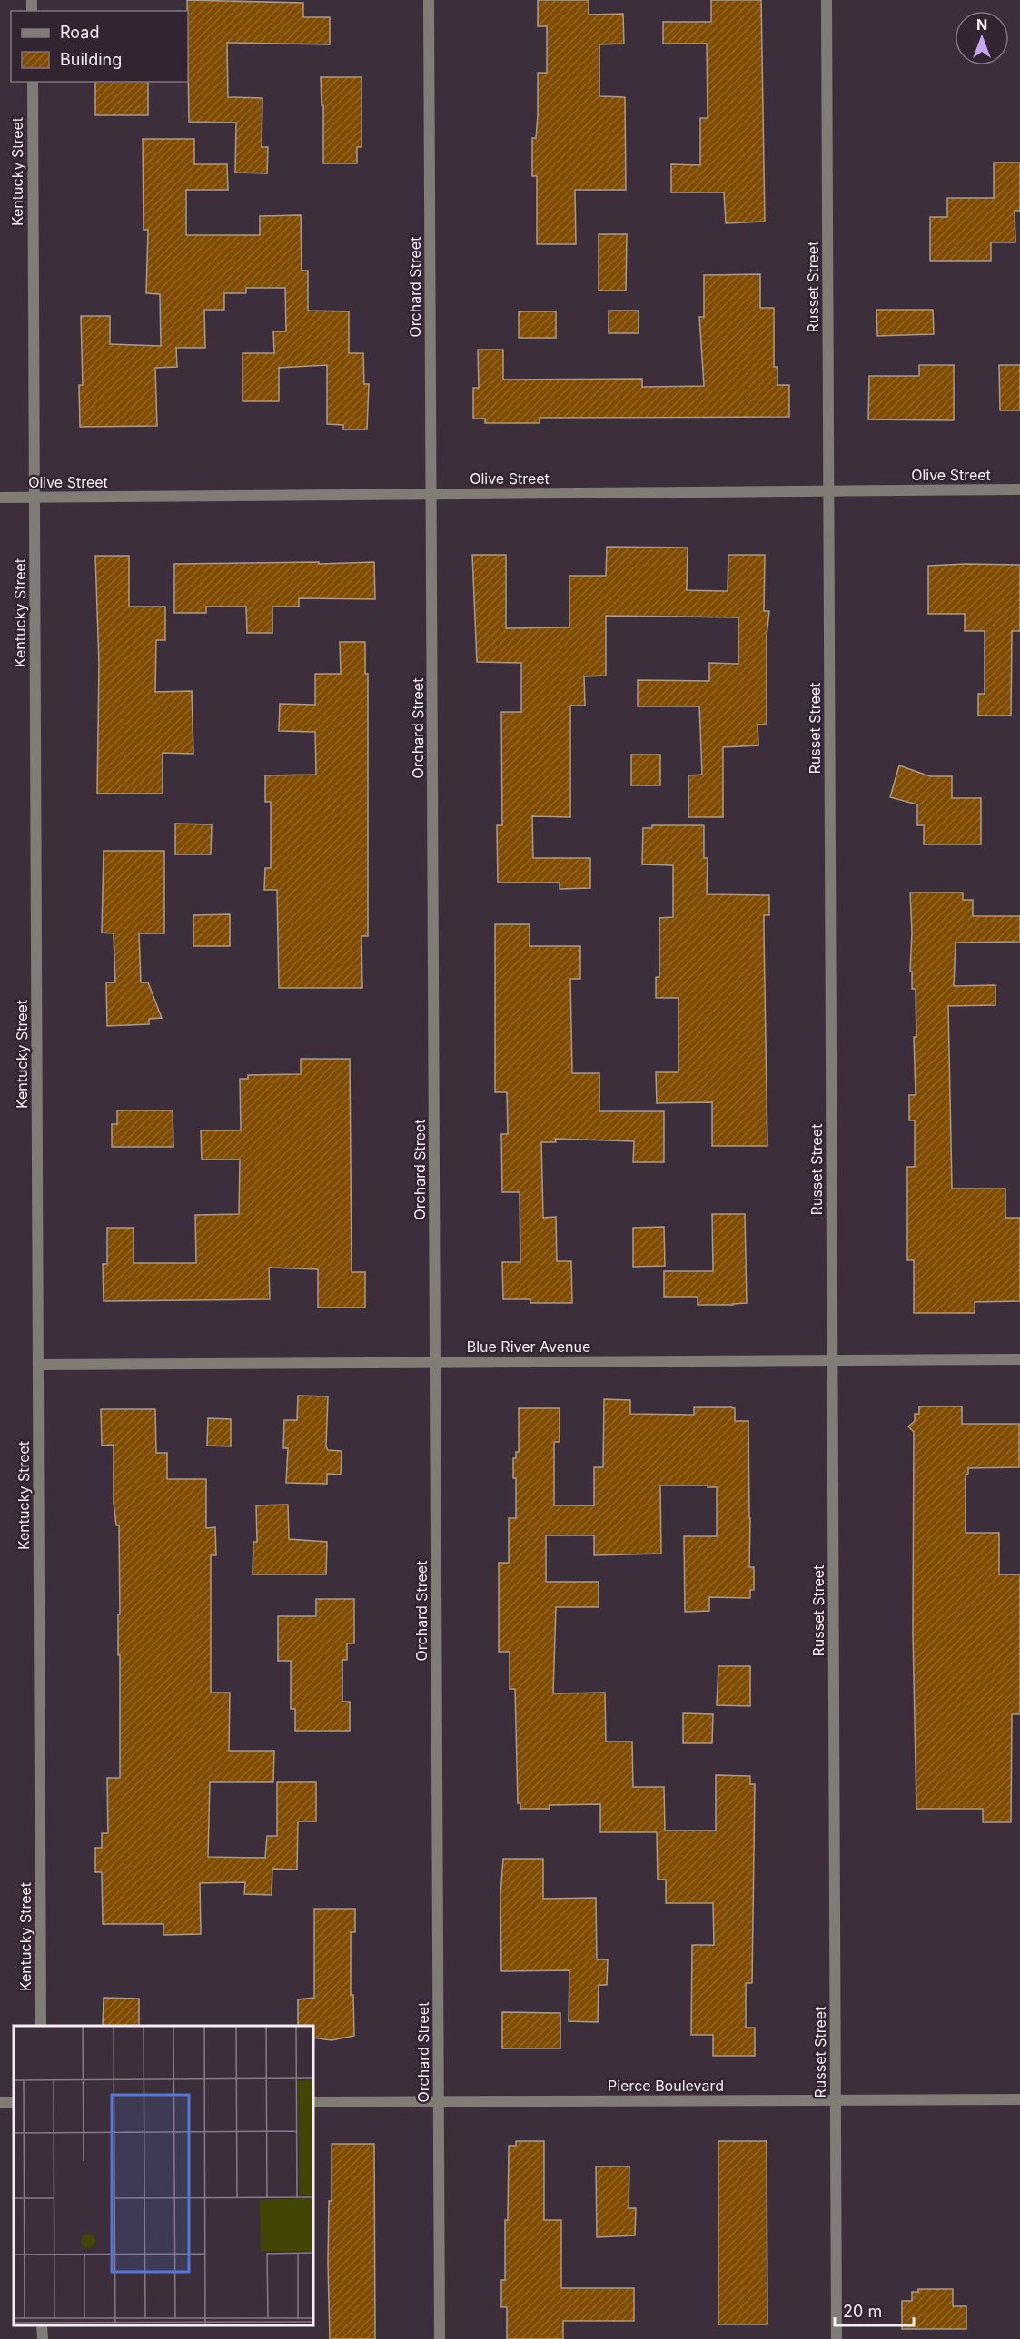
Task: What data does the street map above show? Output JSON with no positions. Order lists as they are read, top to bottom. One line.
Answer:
{"streets":{"street":["Kentucky Street","Orchard Street","Russet Street","Olive Street","Blue River Avenue","Pierce Boulevard"]},"crossings":[["Kentucky Street","Olive Street"],["Kentucky Street","Blue River Avenue"],["Orchard Street","Olive Street"],["Orchard Street","Blue River Avenue"],["Orchard Street","Pierce Boulevard"],["Russet Street","Olive Street"],["Russet Street","Blue River Avenue"],["Russet Street","Pierce Boulevard"]],"legend":["Road","Building"],"scale_bar":"20 m","north":"top"}
